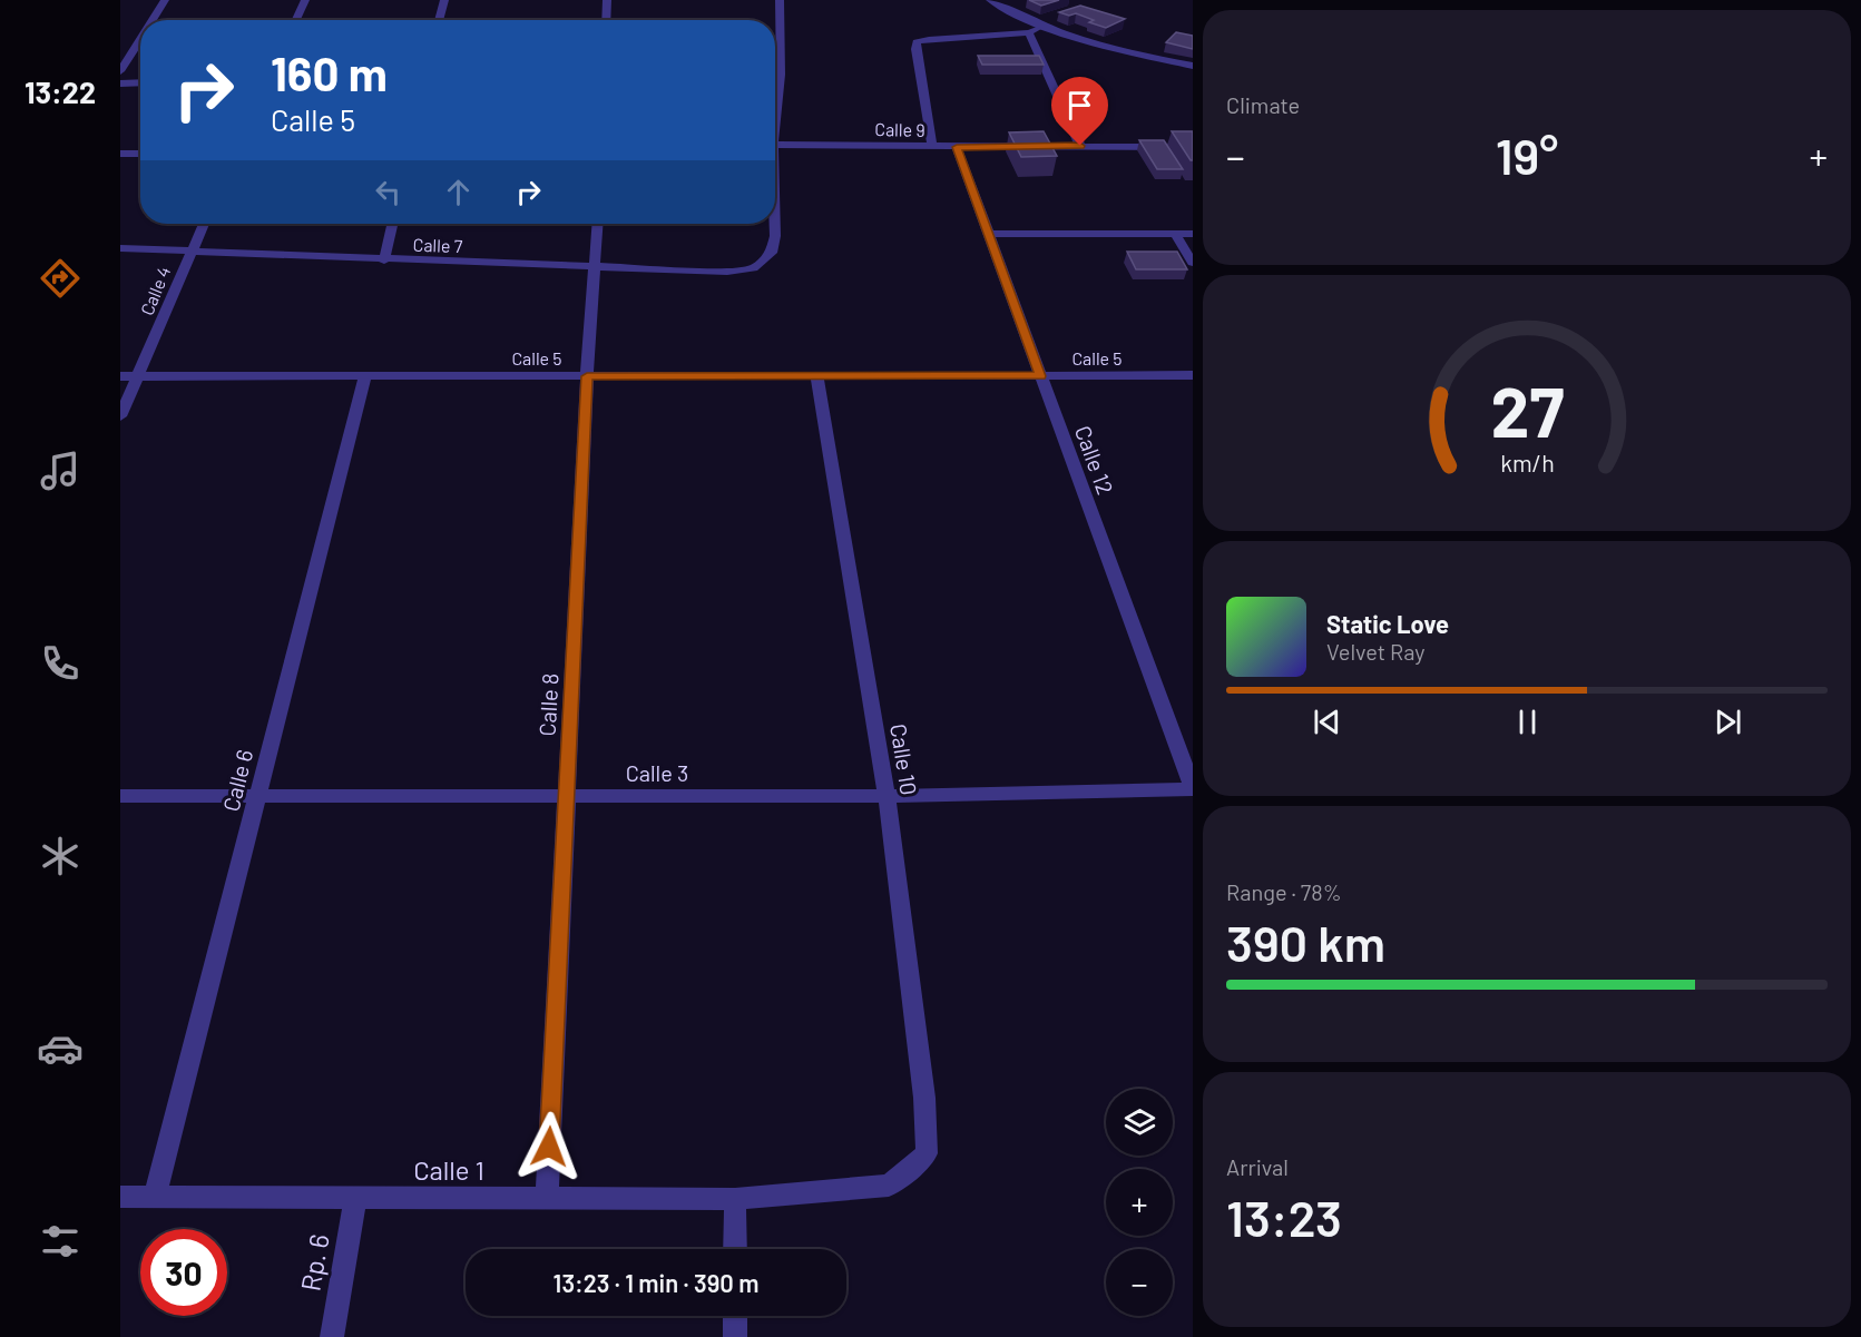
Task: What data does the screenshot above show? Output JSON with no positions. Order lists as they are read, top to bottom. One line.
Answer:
{"streets":{"street":["Calle 9","Calle 7","Calle 4","Calle 5","Calle 12","Calle 8","Calle 10","Calle 3","Calle 6","Calle 1","Rp. 6"]},"crossings":[["Calle 9","Calle 12"],["Calle 7","Calle 4"],["Calle 7","Calle 8"],["Calle 4","Calle 5"],["Calle 5","Calle 12"],["Calle 5","Calle 8"],["Calle 5","Calle 10"],["Calle 5","Calle 6"],["Calle 12","Calle 3"],["Calle 8","Calle 3"],["Calle 8","Calle 1"],["Calle 10","Calle 3"],["Calle 10","Calle 1"],["Calle 3","Calle 6"],["Calle 6","Calle 1"],["Calle 1","Rp. 6"]],"page":{"tabs":"13:22","tile":["Climate",["Range · 78%","390 km"],["Arrival","13:23"]],"turn":["160 m","Calle 5"],"heat":["−","19°","+"],"song":["Static Love","Velvet Ray"],"map_buttons":["+","−"],"limit":"30","trip":"13:23 · 1 min · 390 m","gauge":["27","km/h"]}}
